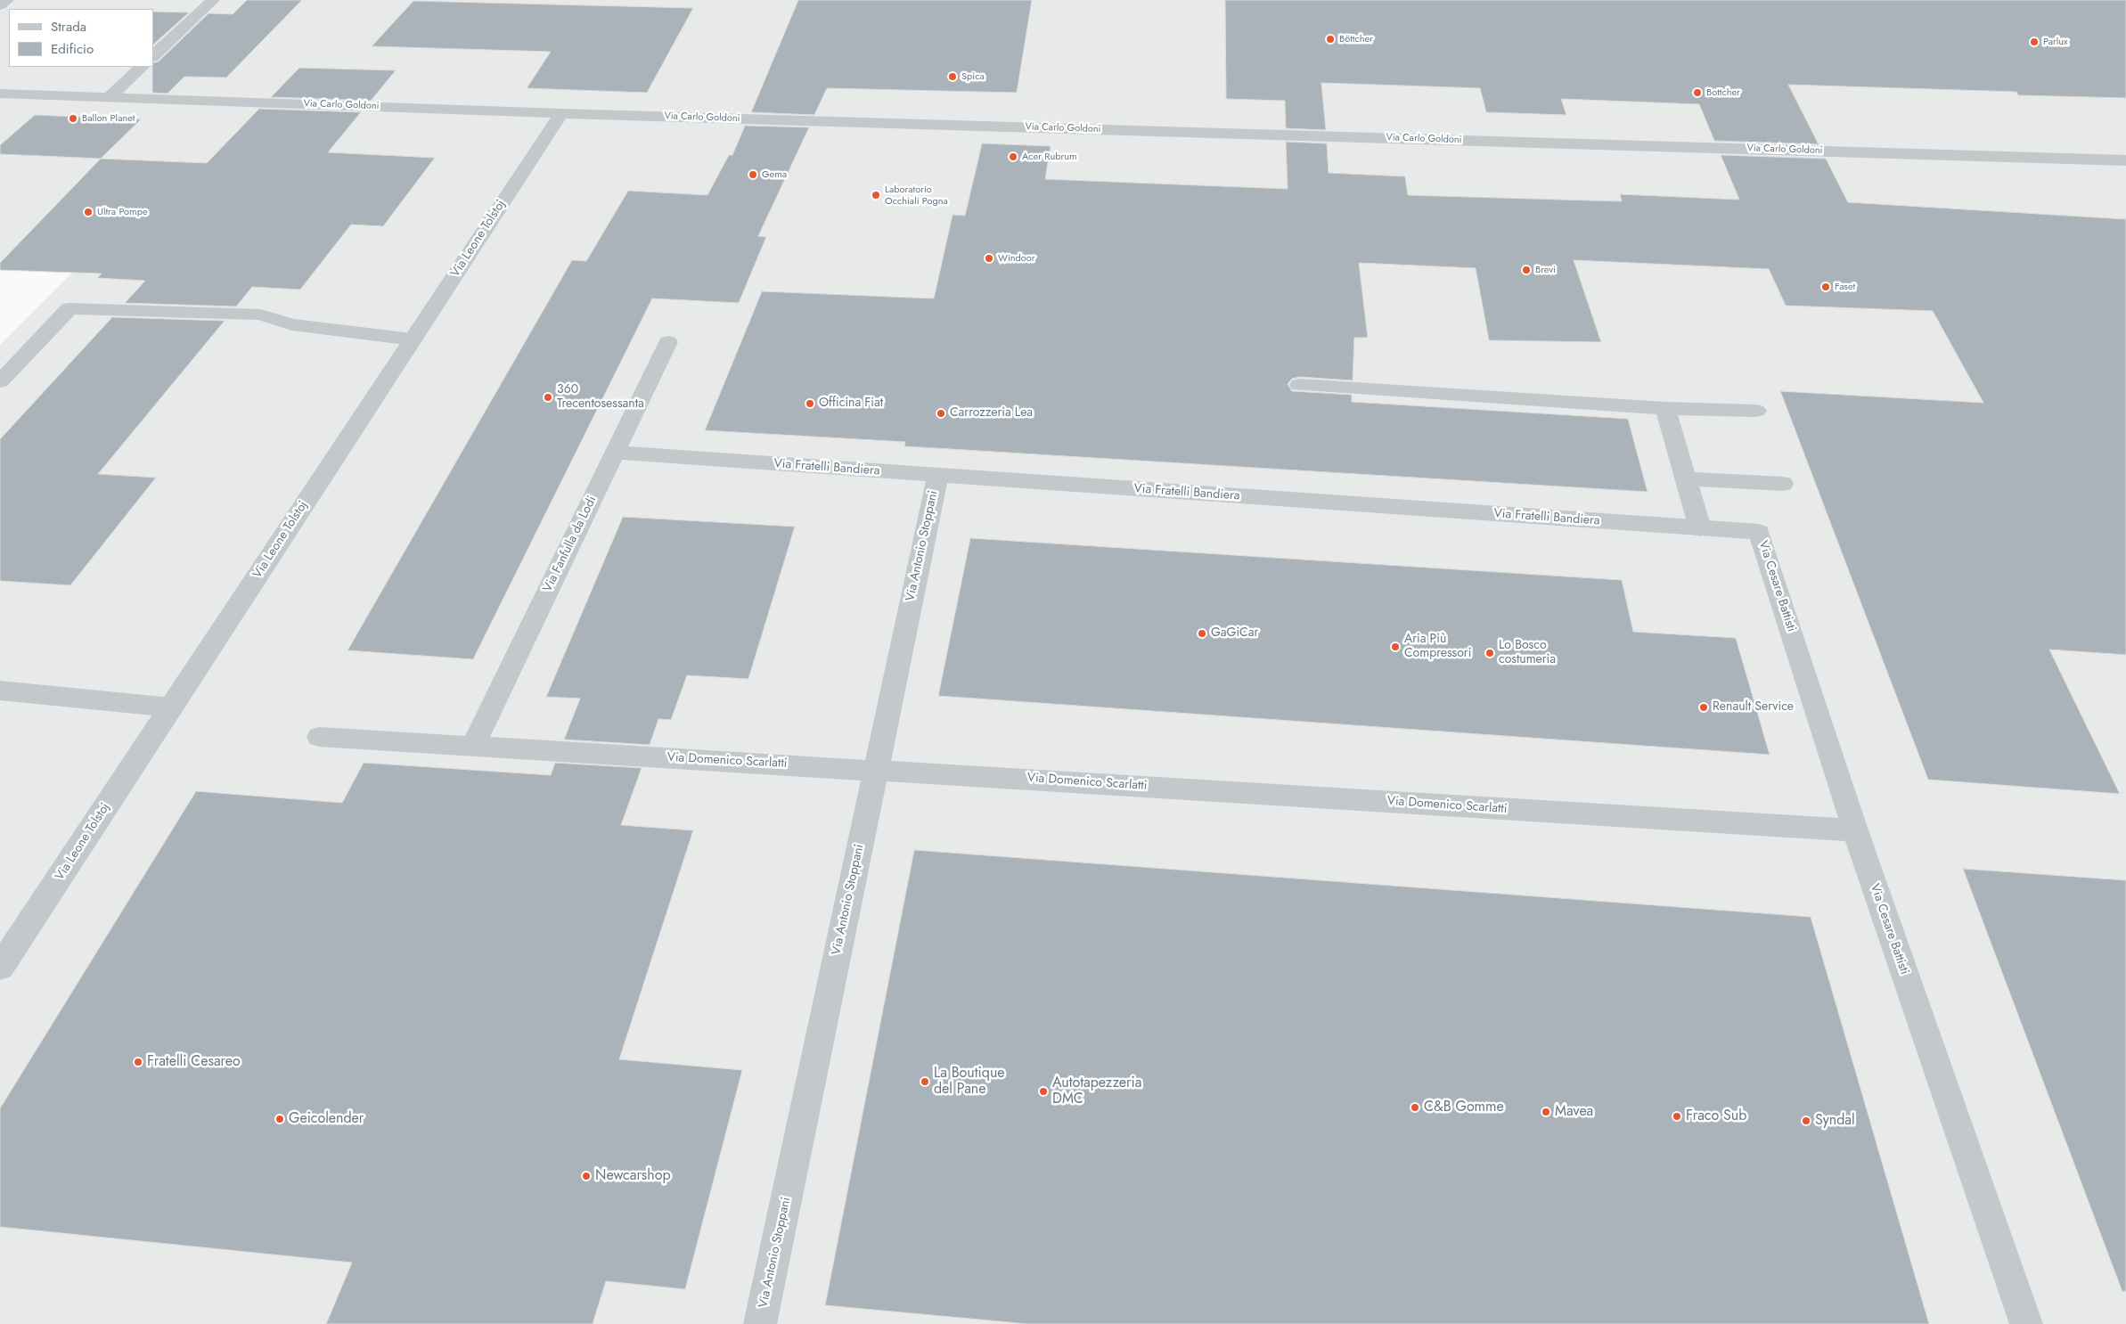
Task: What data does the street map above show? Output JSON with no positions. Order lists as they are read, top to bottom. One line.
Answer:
{"streets":{"street":["Via Carlo Goldoni","Via Leone Tolstoj","Via Fratelli Bandiera","Via Fanfulla da Lodi","Via Antonio Stoppani","Via Cesare Battisti","Via Domenico Scarlatti"]},"crossings":[["Via Carlo Goldoni","Via Leone Tolstoj"],["Via Fratelli Bandiera","Via Fanfulla da Lodi"],["Via Fratelli Bandiera","Via Antonio Stoppani"],["Via Fratelli Bandiera","Via Cesare Battisti"],["Via Fanfulla da Lodi","Via Domenico Scarlatti"],["Via Antonio Stoppani","Via Domenico Scarlatti"],["Via Cesare Battisti","Via Domenico Scarlatti"]],"places":["Böttcher","Parlux","Spica","Bottcher","Ballon Planet","Acer Rubrum","Gema","Laboratorio Occhiali Pogna","Ultra Pompe","Windoor","Brevi","Faset","360 Trecentosessanta","Officina Fiat","Carrozzeria Lea","GaGiCar","Aria Più Compressori","Lo Bosco costumeria","Renault Service","Fratelli Cesareo","La Boutique del Pane","Autotapezzeria DMC","C&B Gomme","Mavea","Fraco Sub","Geicolender","Syndal","Newcarshop"],"legend":["Strada","Edificio"]}
